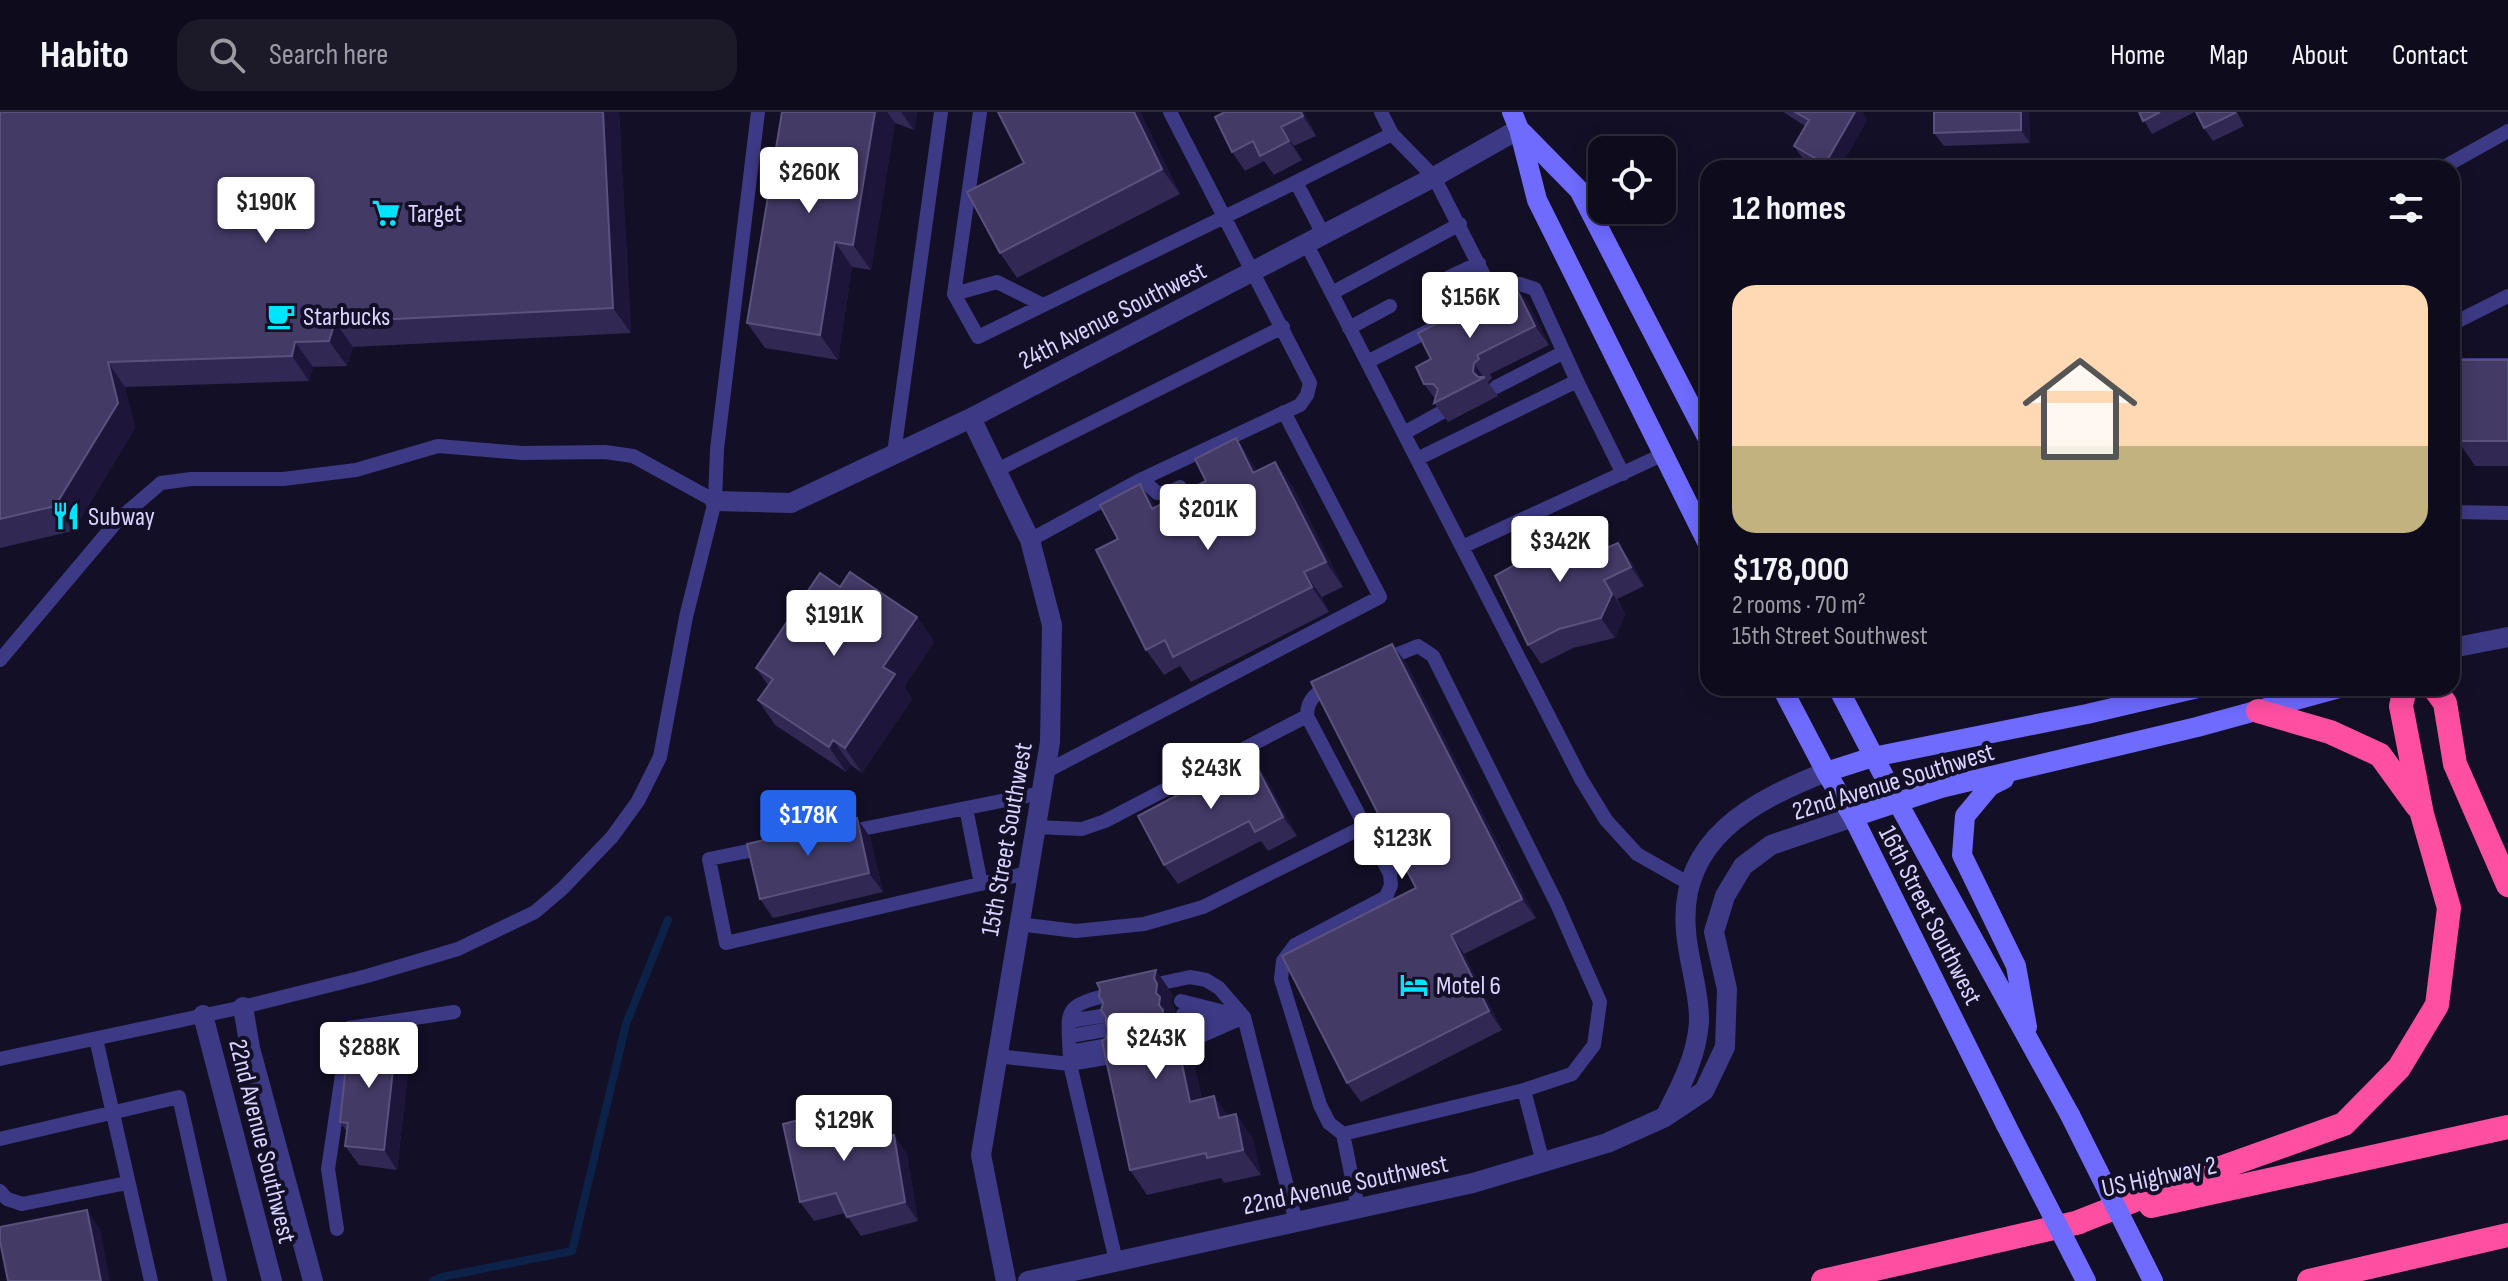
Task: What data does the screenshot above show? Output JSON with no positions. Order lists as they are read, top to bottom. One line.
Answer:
{"streets":{"highway":["US Highway 2"],"main road":["22nd Avenue Southwest","16th Street Southwest"],"street":["24th Avenue Southwest","15th Street Southwest"]},"crossings":[["24th Avenue Southwest","15th Street Southwest"],["22nd Avenue Southwest","16th Street Southwest"]],"places":{"supermarket":["Target"],"cafe":["Starbucks"],"restaurant":["Subway"],"hotel":["Motel 6"]},"page":{"header":"Habito","search":"Search here","nav":["Home","Map","About","Contact"],"price":["$260K","$190K","$156K","$201K","$342K","$191K","$243K","$178K","$123K","$243K","$288K","$129K"],"heading":"12 homes","list":[{"name":"$178,000","note":"2 rooms · 70 m² · 15th Street Southwest"}]}}
